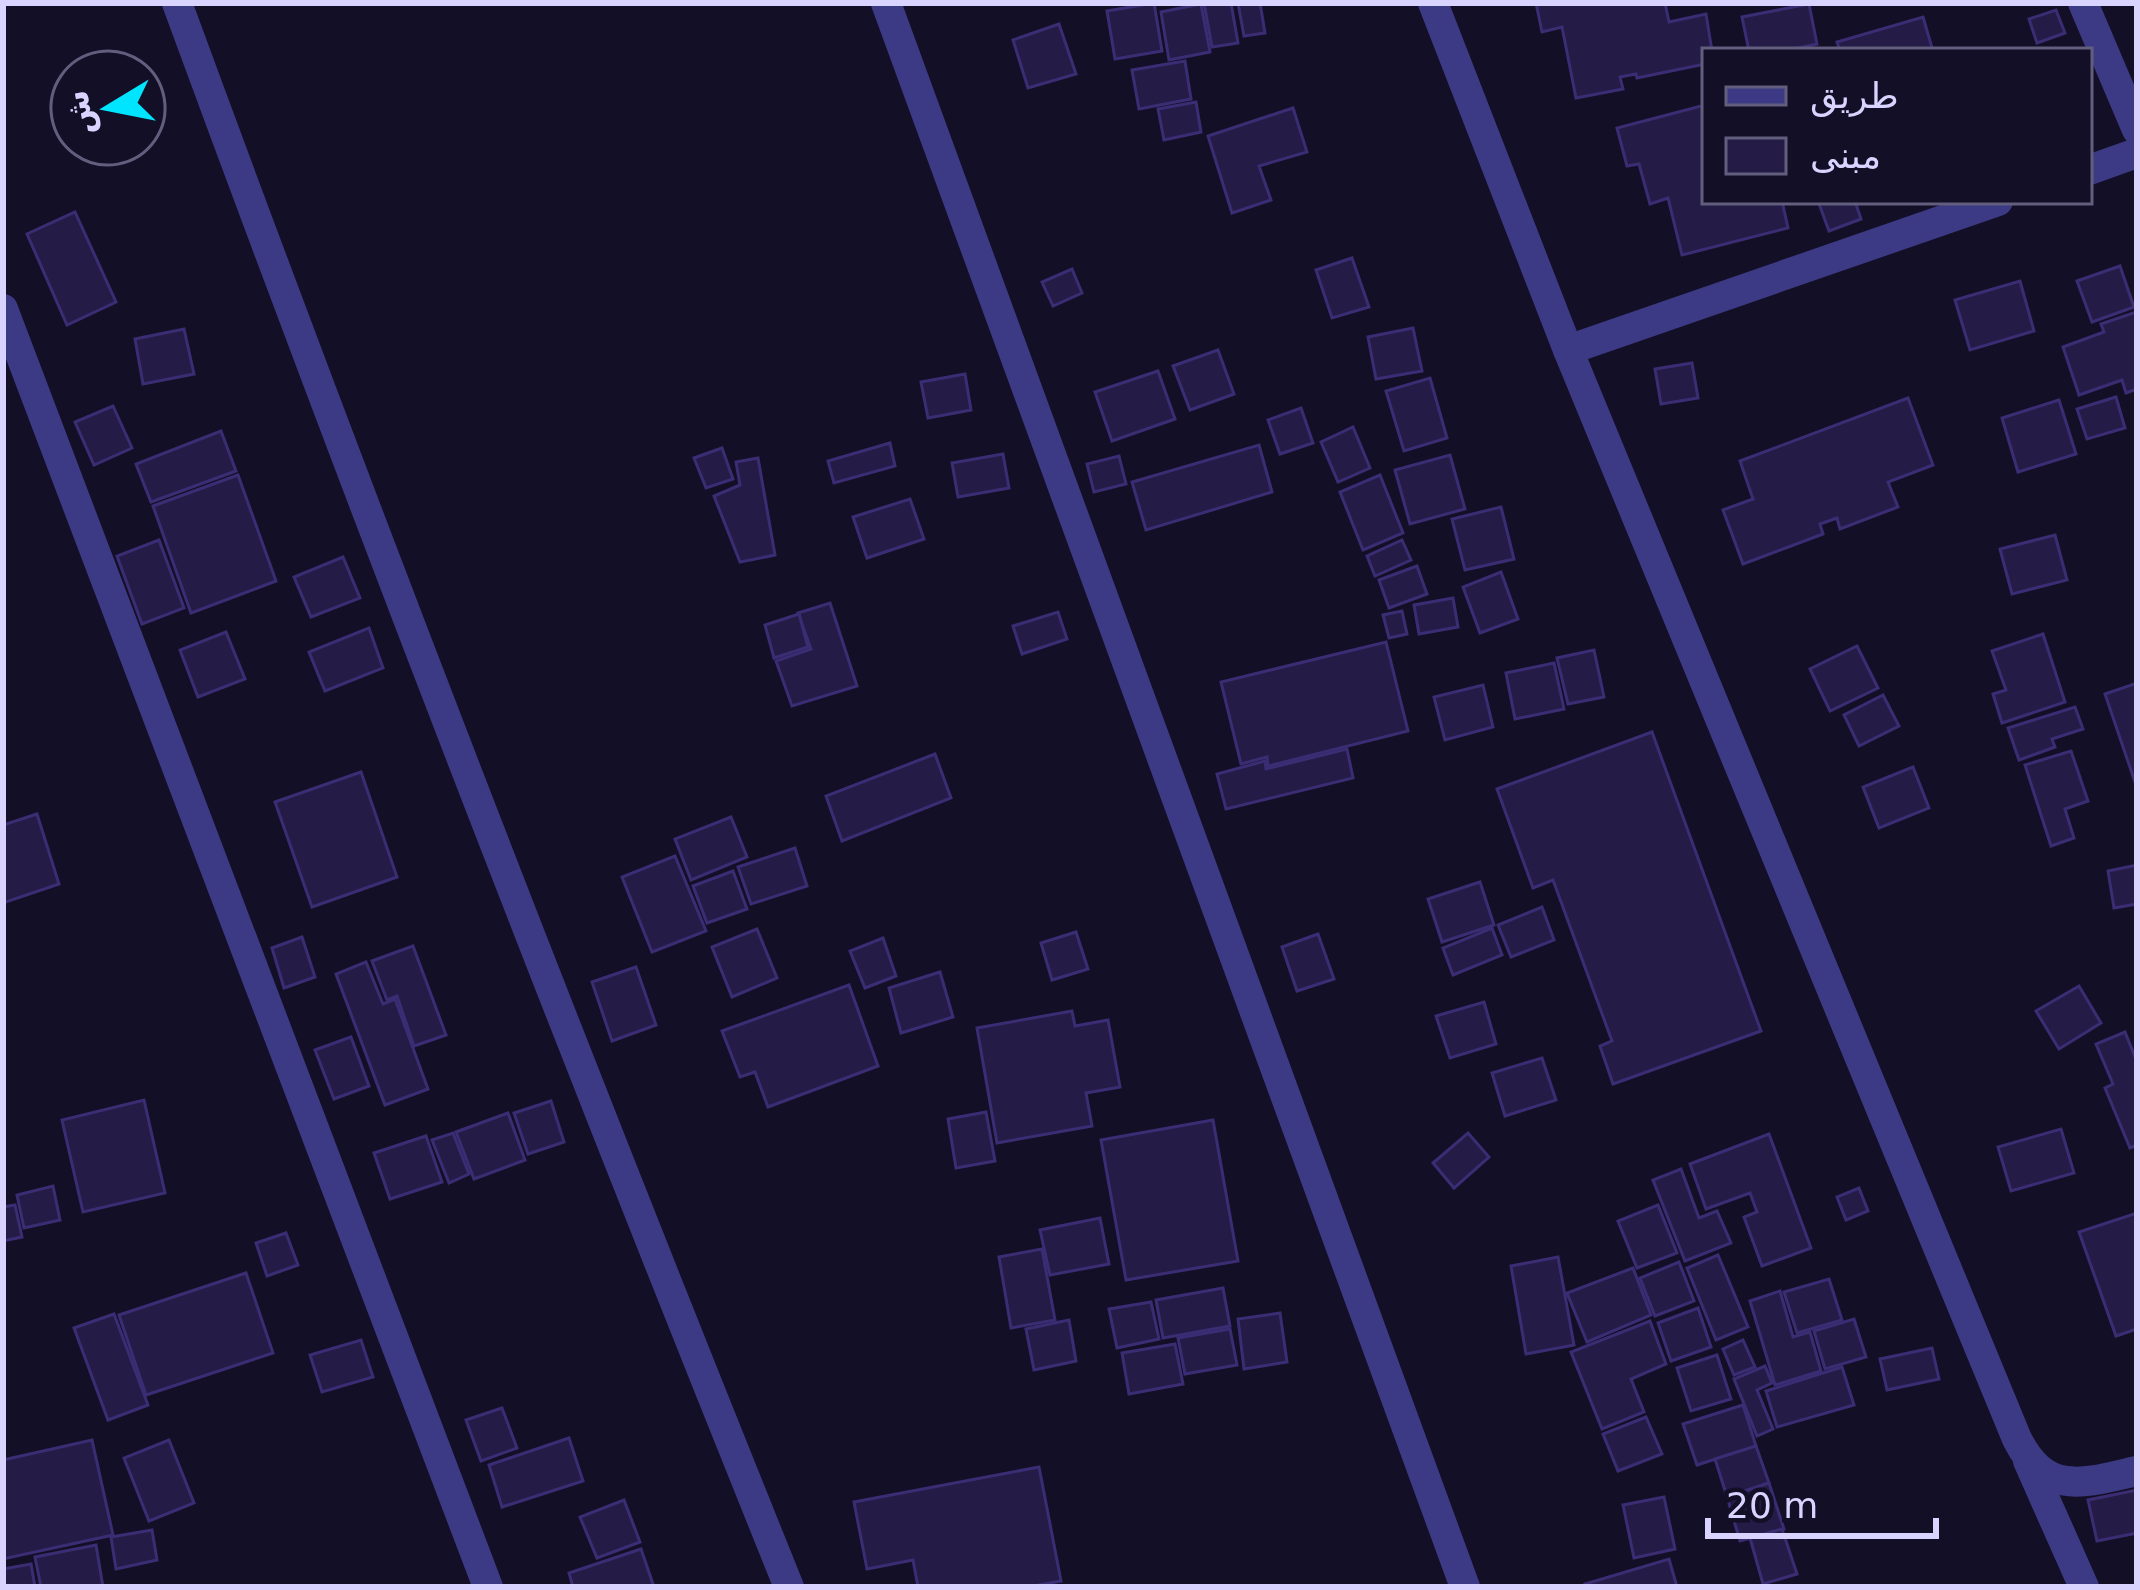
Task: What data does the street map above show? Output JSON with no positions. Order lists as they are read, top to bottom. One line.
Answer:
{"legend":["طريق","مبنى"],"scale_bar":"20 m","north":"left"}
